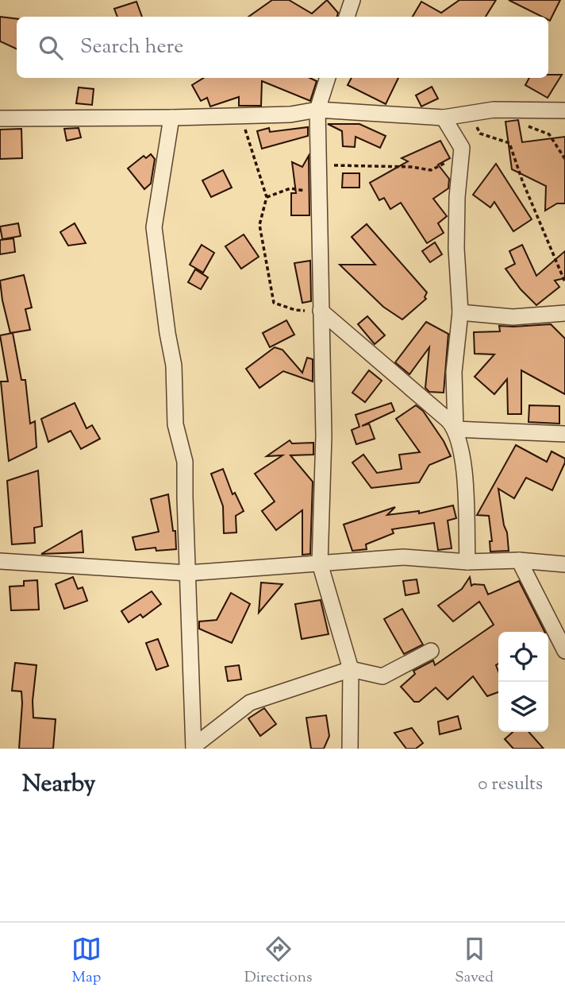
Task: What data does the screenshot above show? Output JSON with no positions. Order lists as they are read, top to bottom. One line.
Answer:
{"page":{"search":"Search here","heading":["Nearby","0 results"],"nav":["Map","Directions","Saved"]}}
